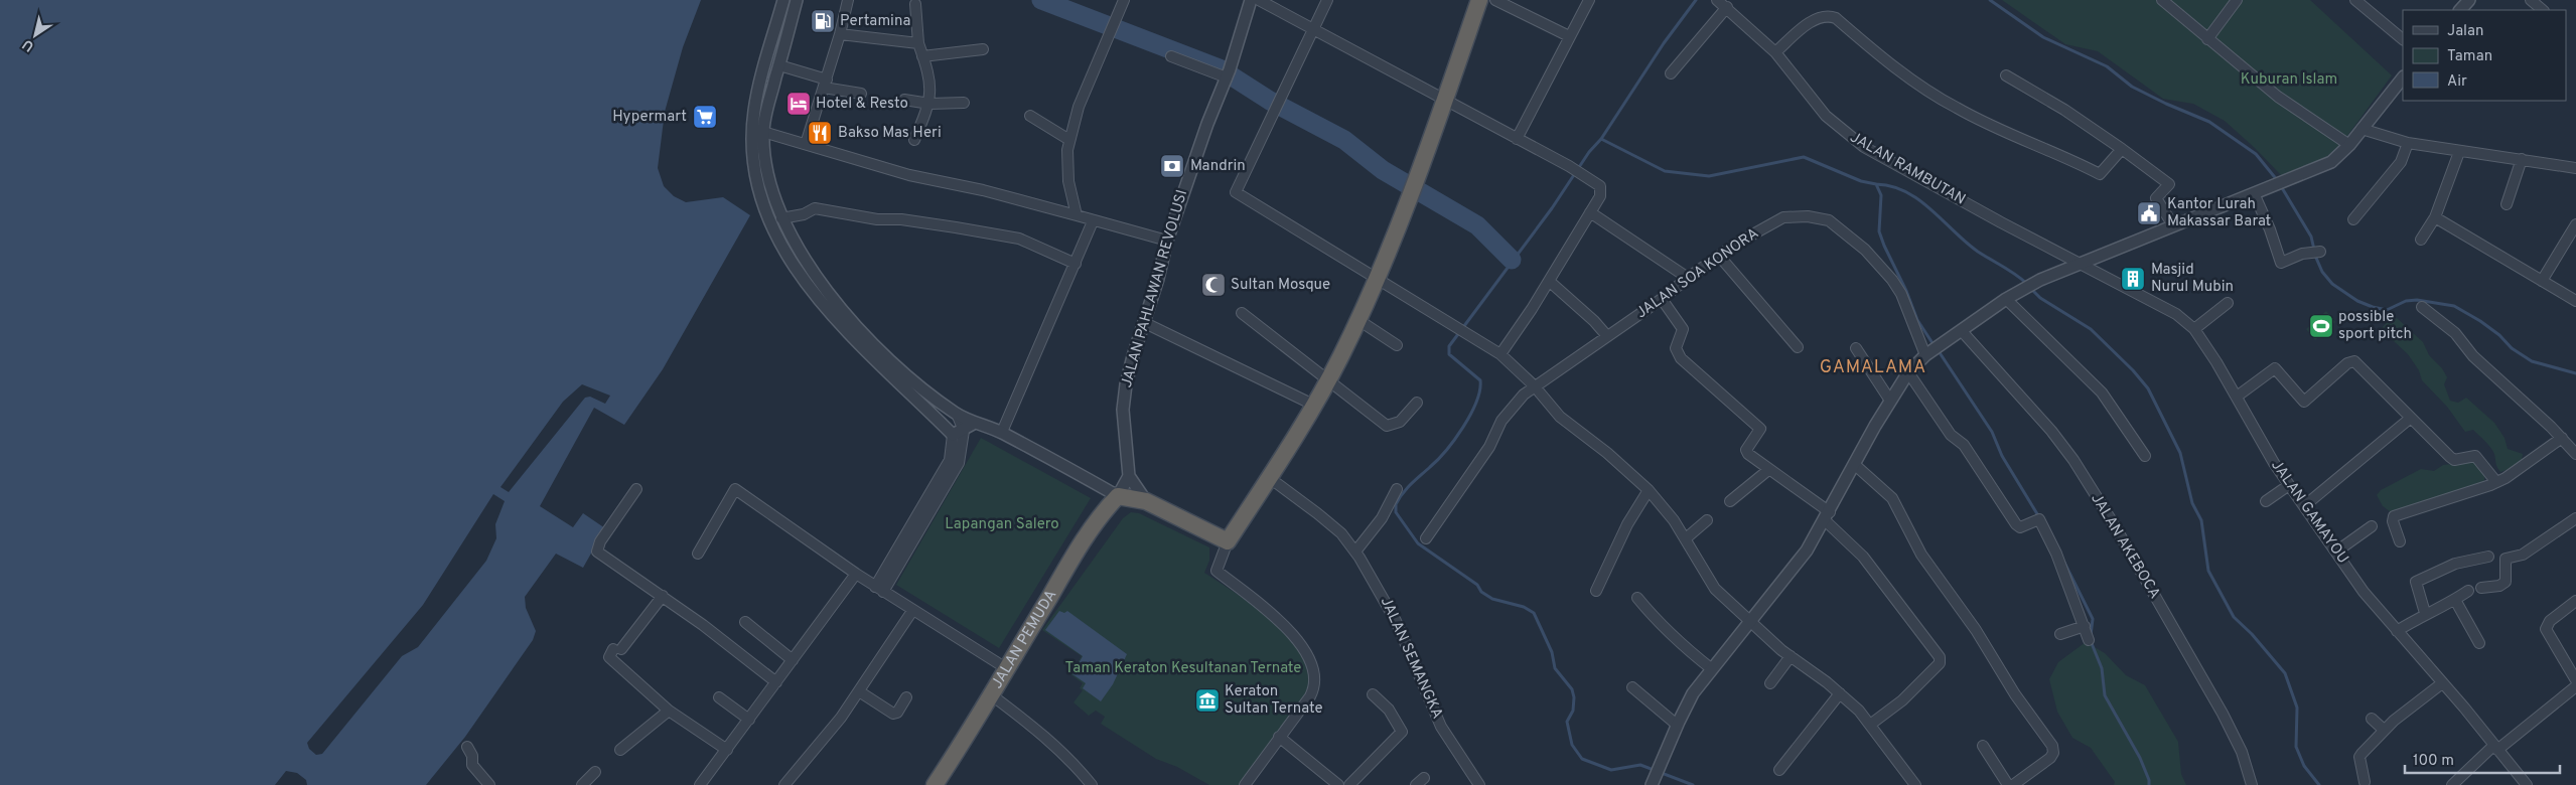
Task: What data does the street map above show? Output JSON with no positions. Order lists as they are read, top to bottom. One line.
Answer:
{"streets":{"highway":["JALAN PEMUDA"],"street":["JALAN RAMBUTAN","JALAN SOA KONORA","JALAN PAHLAWAN REVOLUSI","JALAN GAMAYOU","JALAN AKEBOCA","JALAN SEMANGKA"]},"crossings":[["JALAN RAMBUTAN","JALAN GAMAYOU"]],"districts":["GAMALAMA"],"parks":["Kuburan Islam","Lapangan Salero","Taman Keraton Kesultanan Ternate"],"places":{"fuel station":["Pertamina"],"hotel":["Hotel & Resto"],"supermarket":["Hypermart"],"restaurant":["Bakso Mas Heri"],"bank":["Mandrin"],"public building":["Kantor Lurah Makassar Barat"],"building":["Masjid Nurul Mubin"],"mosque":["Sultan Mosque"],"sports":["possible sport pitch"],"museum":["Keraton Sultan Ternate"]},"legend":["Jalan","Taman","Air"],"scale_bar":"100 m","north":"bottom left"}
